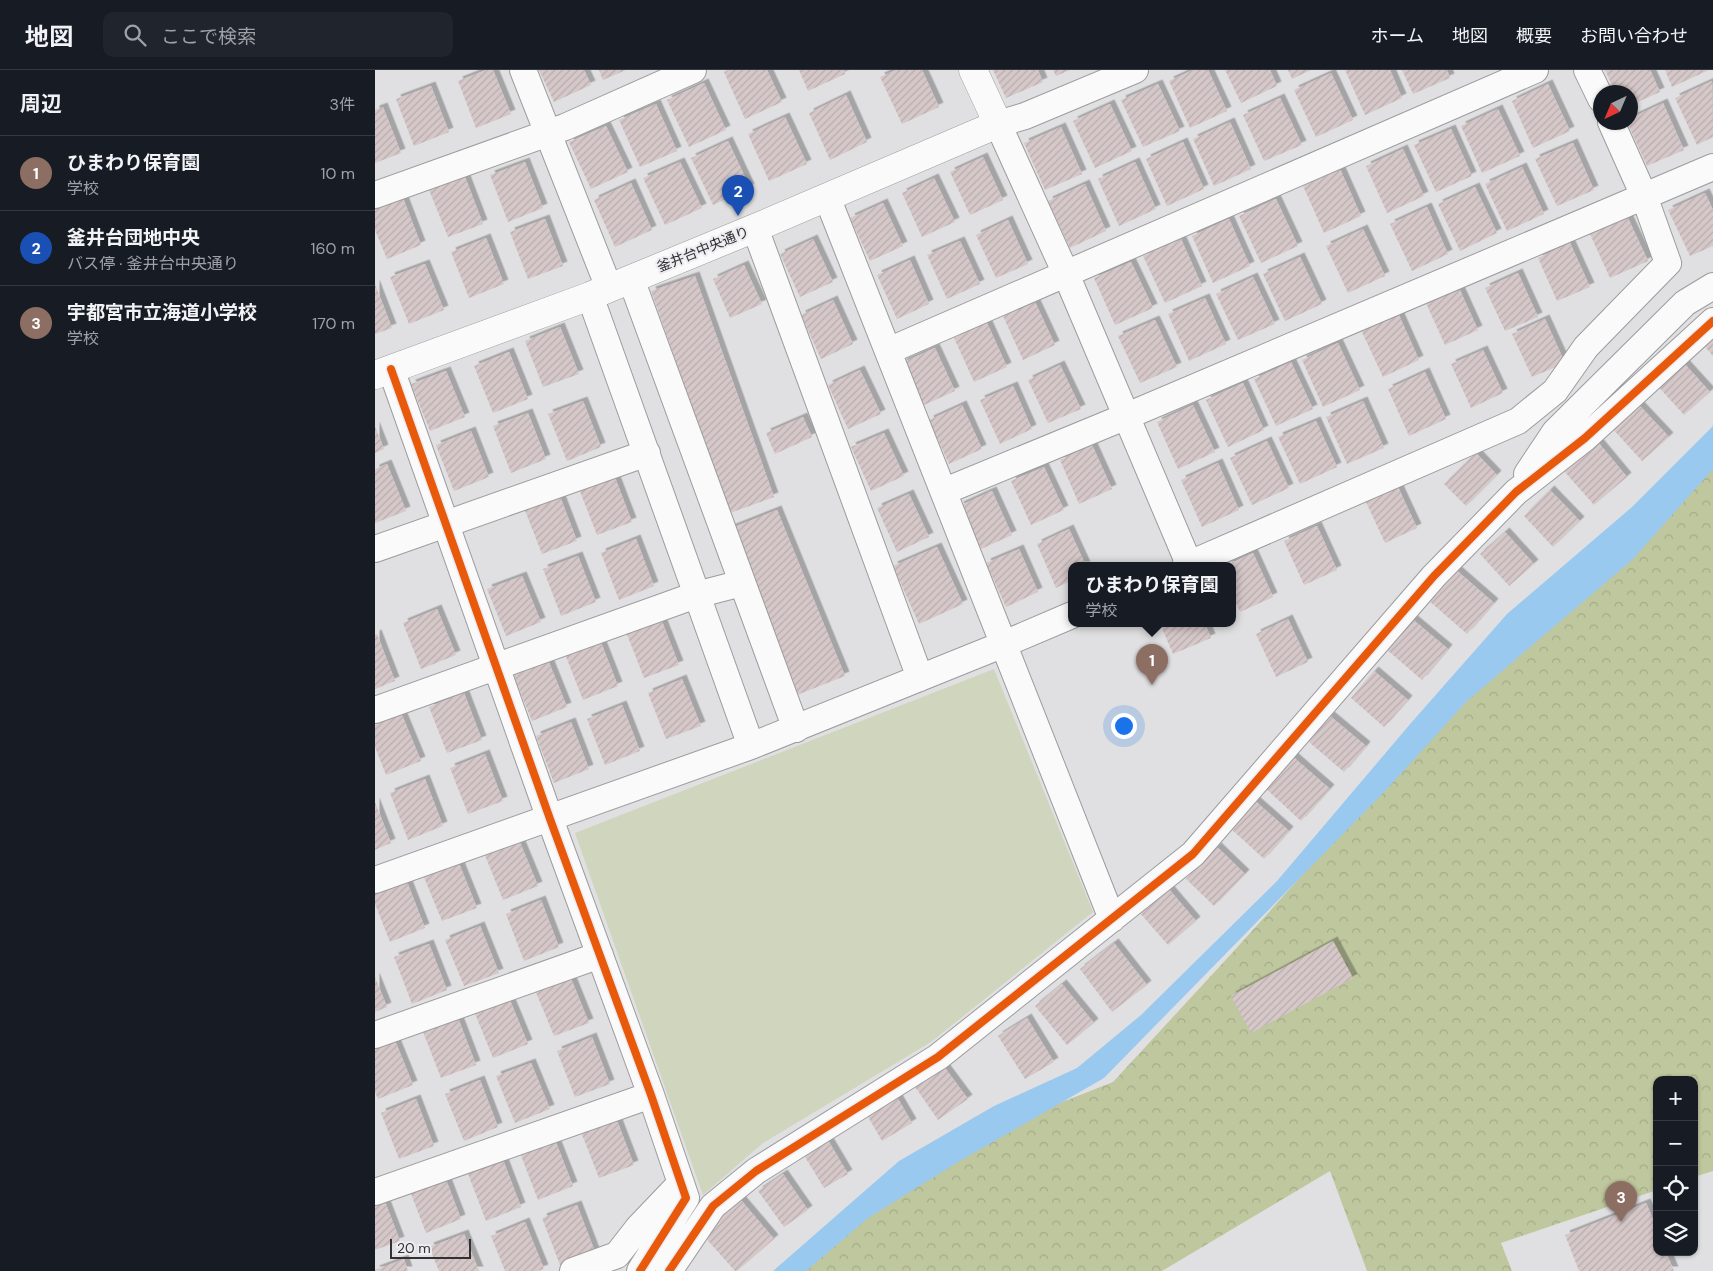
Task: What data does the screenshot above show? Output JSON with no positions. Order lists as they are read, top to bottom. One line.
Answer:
{"streets":{"street":["釜井台中央通り"]},"scale_bar":"20 m","north":"bottom left","page":{"header":"地図","search":"ここで検索","nav":["ホーム","地図","概要","お問い合わせ"],"heading":["周辺","3件"],"list":[{"mark":"1","name":"ひまわり保育園","note":"学校","value":"10 m"},{"mark":"2","name":"釜井台団地中央","note":"バス停 · 釜井台中央通り","value":"160 m"},{"mark":"3","name":"宇都宮市立海道小学校","note":"学校","value":"170 m"}],"pins":["2","1","3"],"popup":["ひまわり保育園","学校"],"map_buttons":["+","−"],"scale":"20 m"}}
